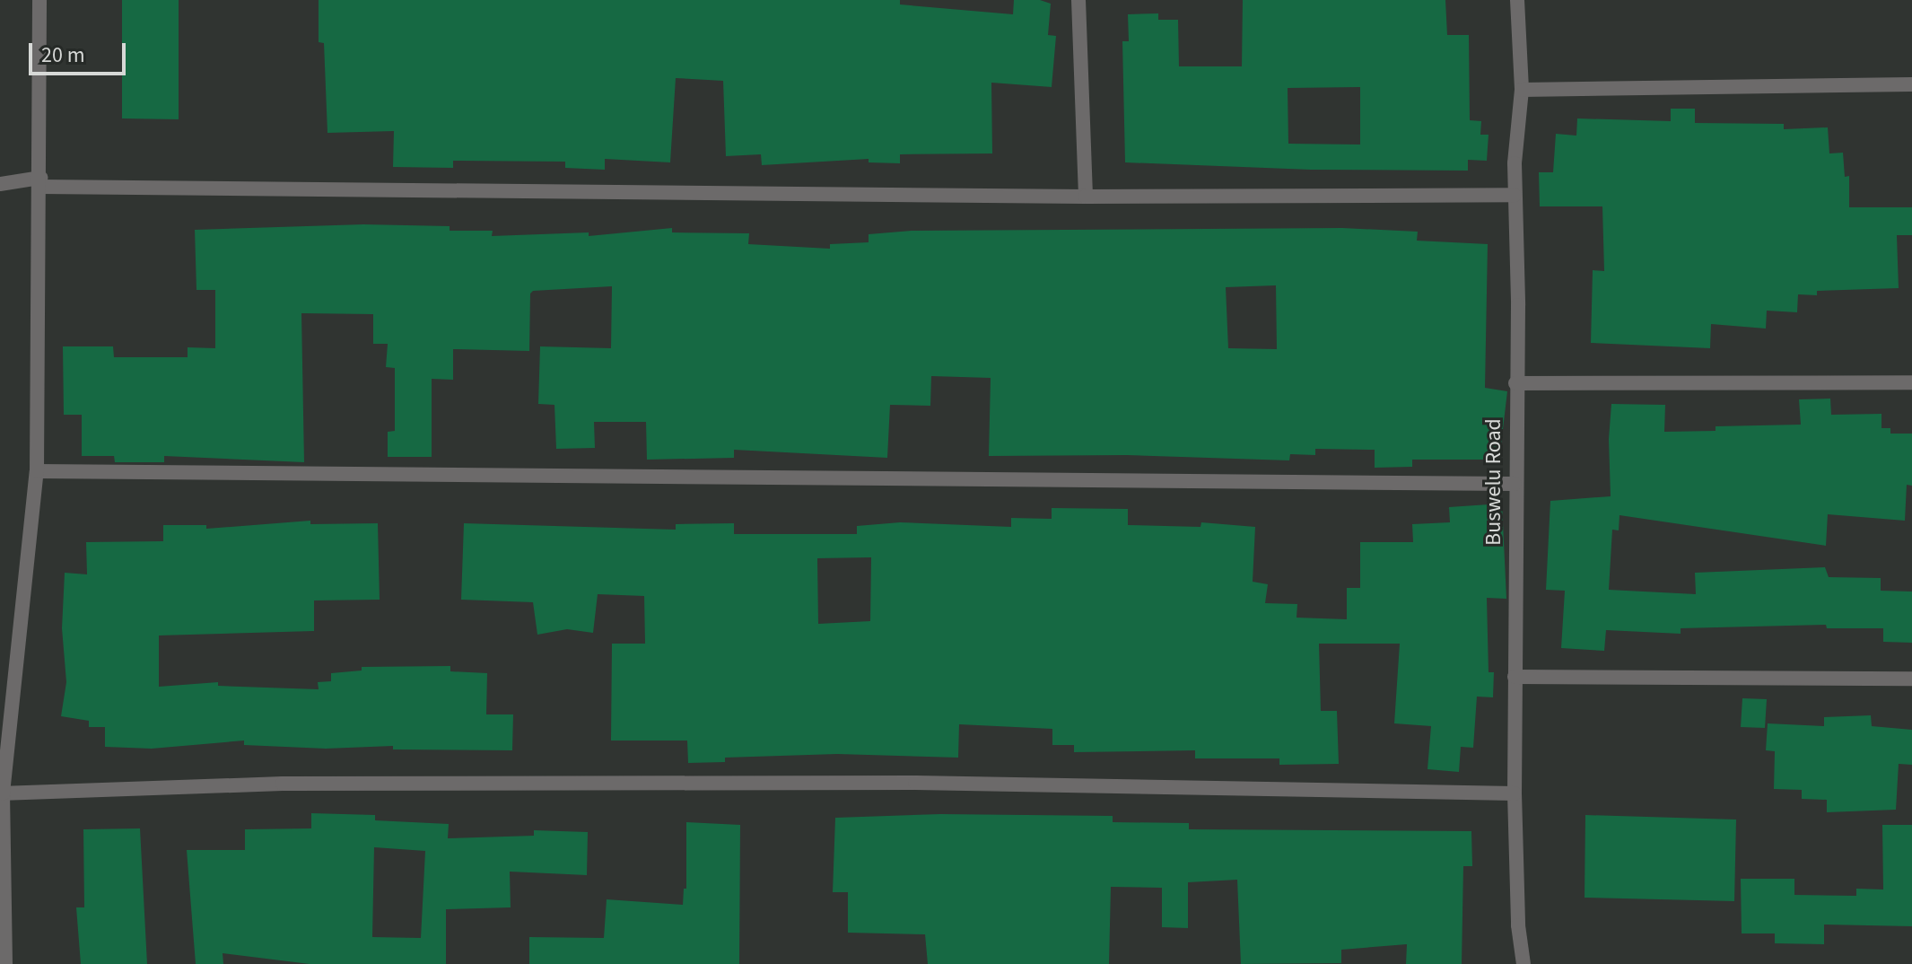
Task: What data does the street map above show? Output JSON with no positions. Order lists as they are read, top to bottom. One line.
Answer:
{"streets":{"street":["Buswelu Road"]},"scale_bar":"20 m"}
